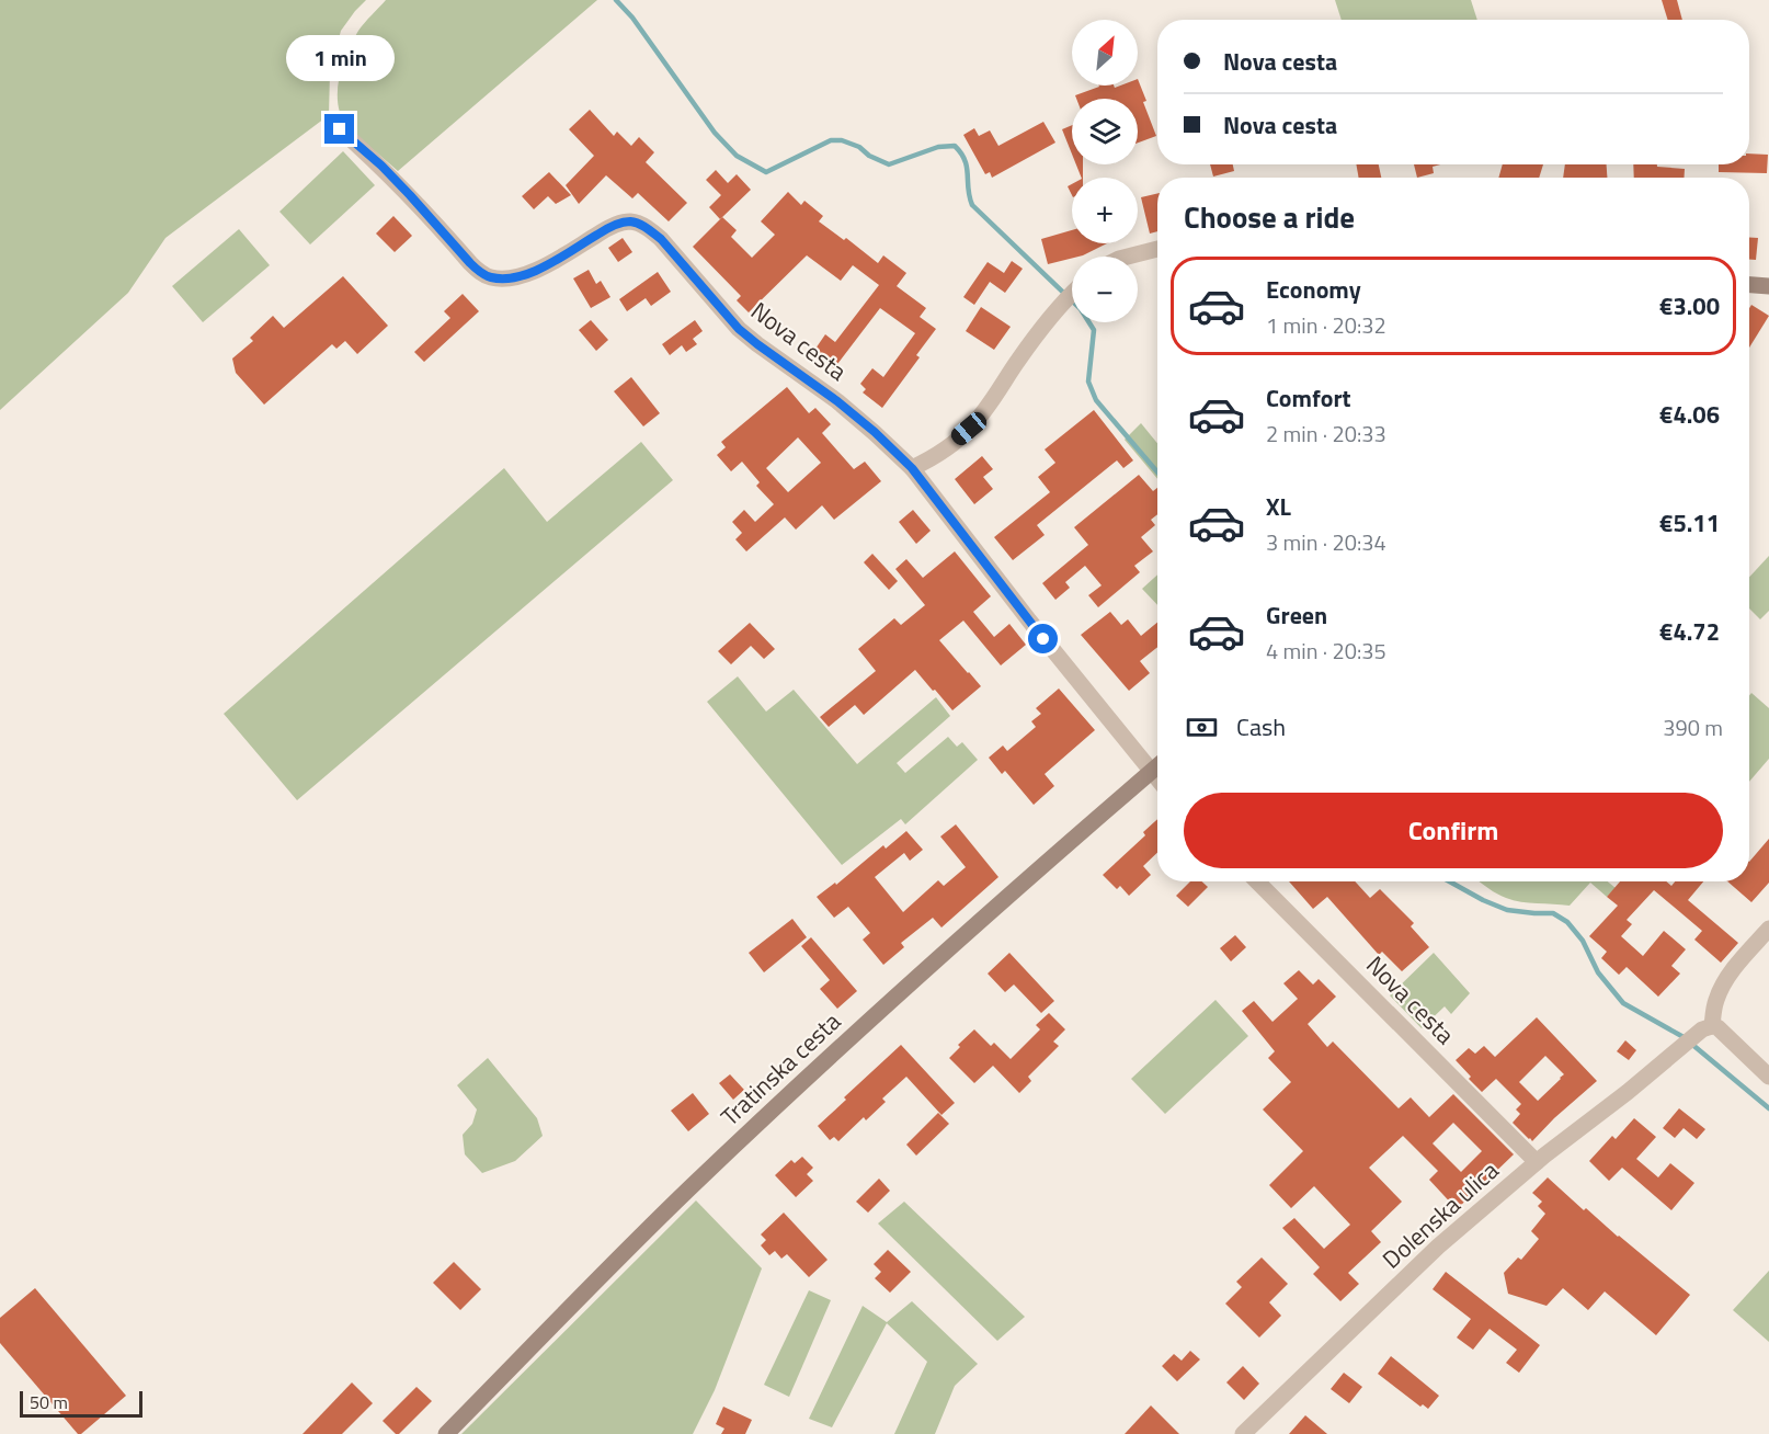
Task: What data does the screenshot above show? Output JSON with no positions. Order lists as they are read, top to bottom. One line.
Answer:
{"streets":{"main road":["Tratinska cesta"],"street":["Nova cesta","Dolenska ulica"]},"crossings":[["Nova cesta","Tratinska cesta"],["Nova cesta","Dolenska ulica"]],"scale_bar":"50 m","north":"top right","page":{"map_buttons":["+","−"],"banner":["Nova cesta","Nova cesta"],"bubble":"1 min","heading":"Choose a ride","list":[{"name":"Economy","note":"1 min · 20:32","value":"€3.00"},{"name":"Comfort","note":"2 min · 20:33","value":"€4.06"},{"name":"XL","note":"3 min · 20:34","value":"€5.11"},{"name":"Green","note":"4 min · 20:35","value":"€4.72"}],"pay":["Cash","390 m"],"buttons":"Confirm","scale":"50 m"}}
